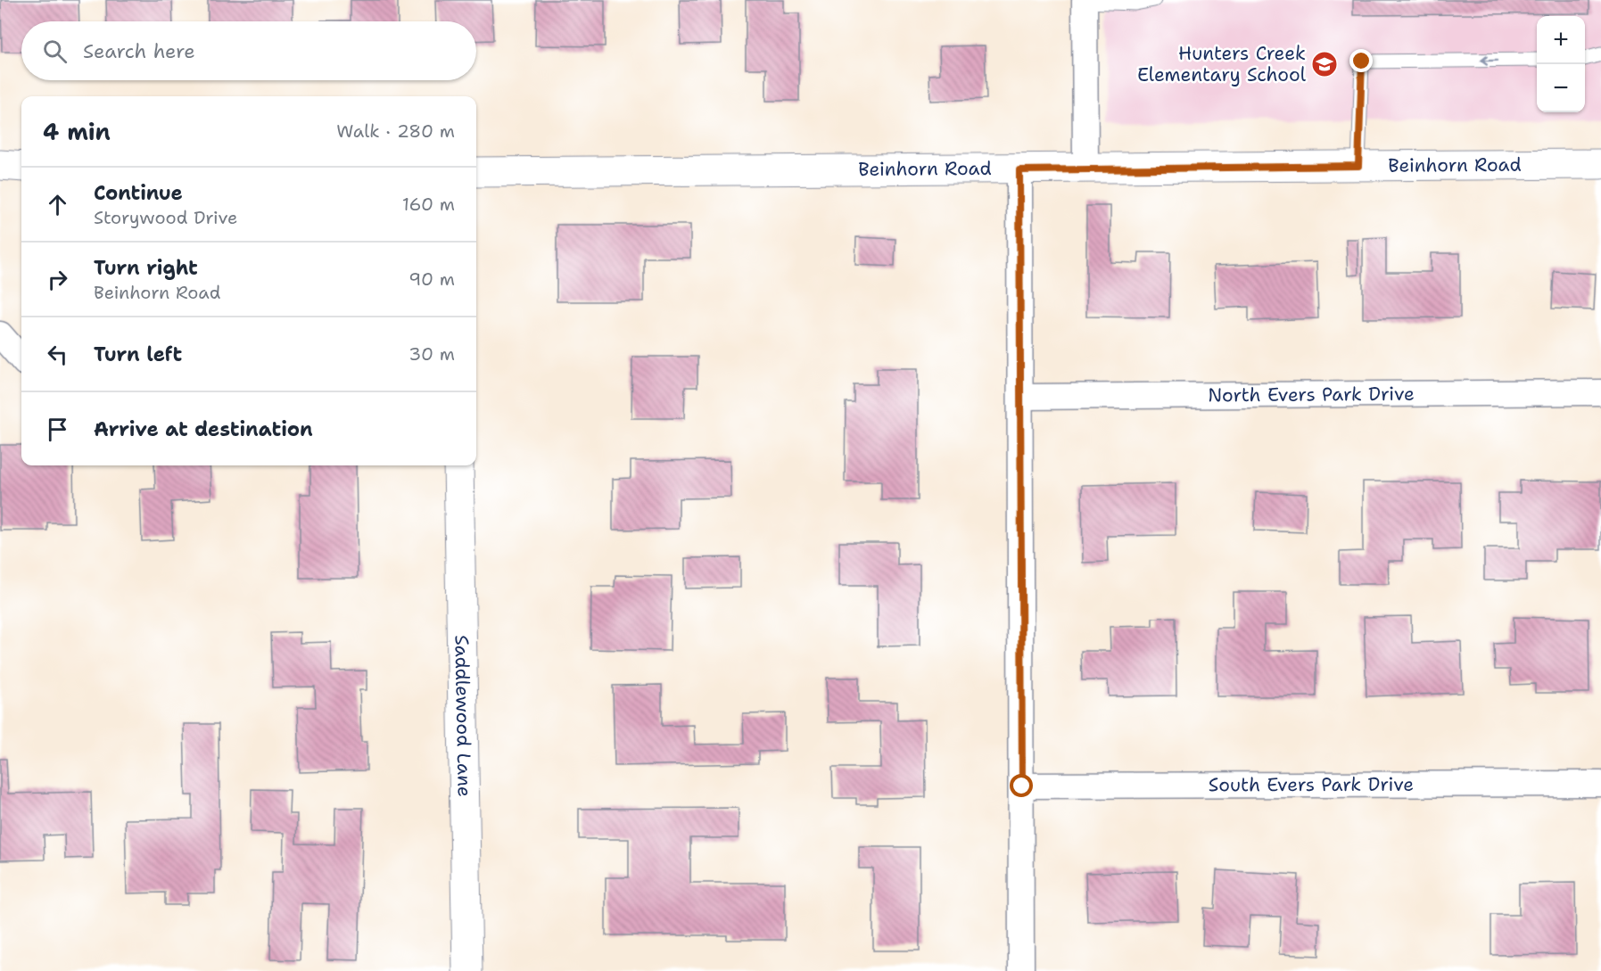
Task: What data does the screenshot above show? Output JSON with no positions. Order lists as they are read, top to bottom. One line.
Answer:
{"streets":{"street":["Beinhorn Road","North Evers Park Drive","Saddlewood Lane","South Evers Park Drive"]},"places":{"school or university":["Hunters Creek Elementary School"]},"page":{"map_buttons":["+","−"],"search":"Search here","heading":["4 min","Walk · 280 m"],"list":[["Continue","Storywood Drive","160 m"],["Turn right","Beinhorn Road","90 m"],["Turn left","30 m"],"Arrive at destination"]}}
